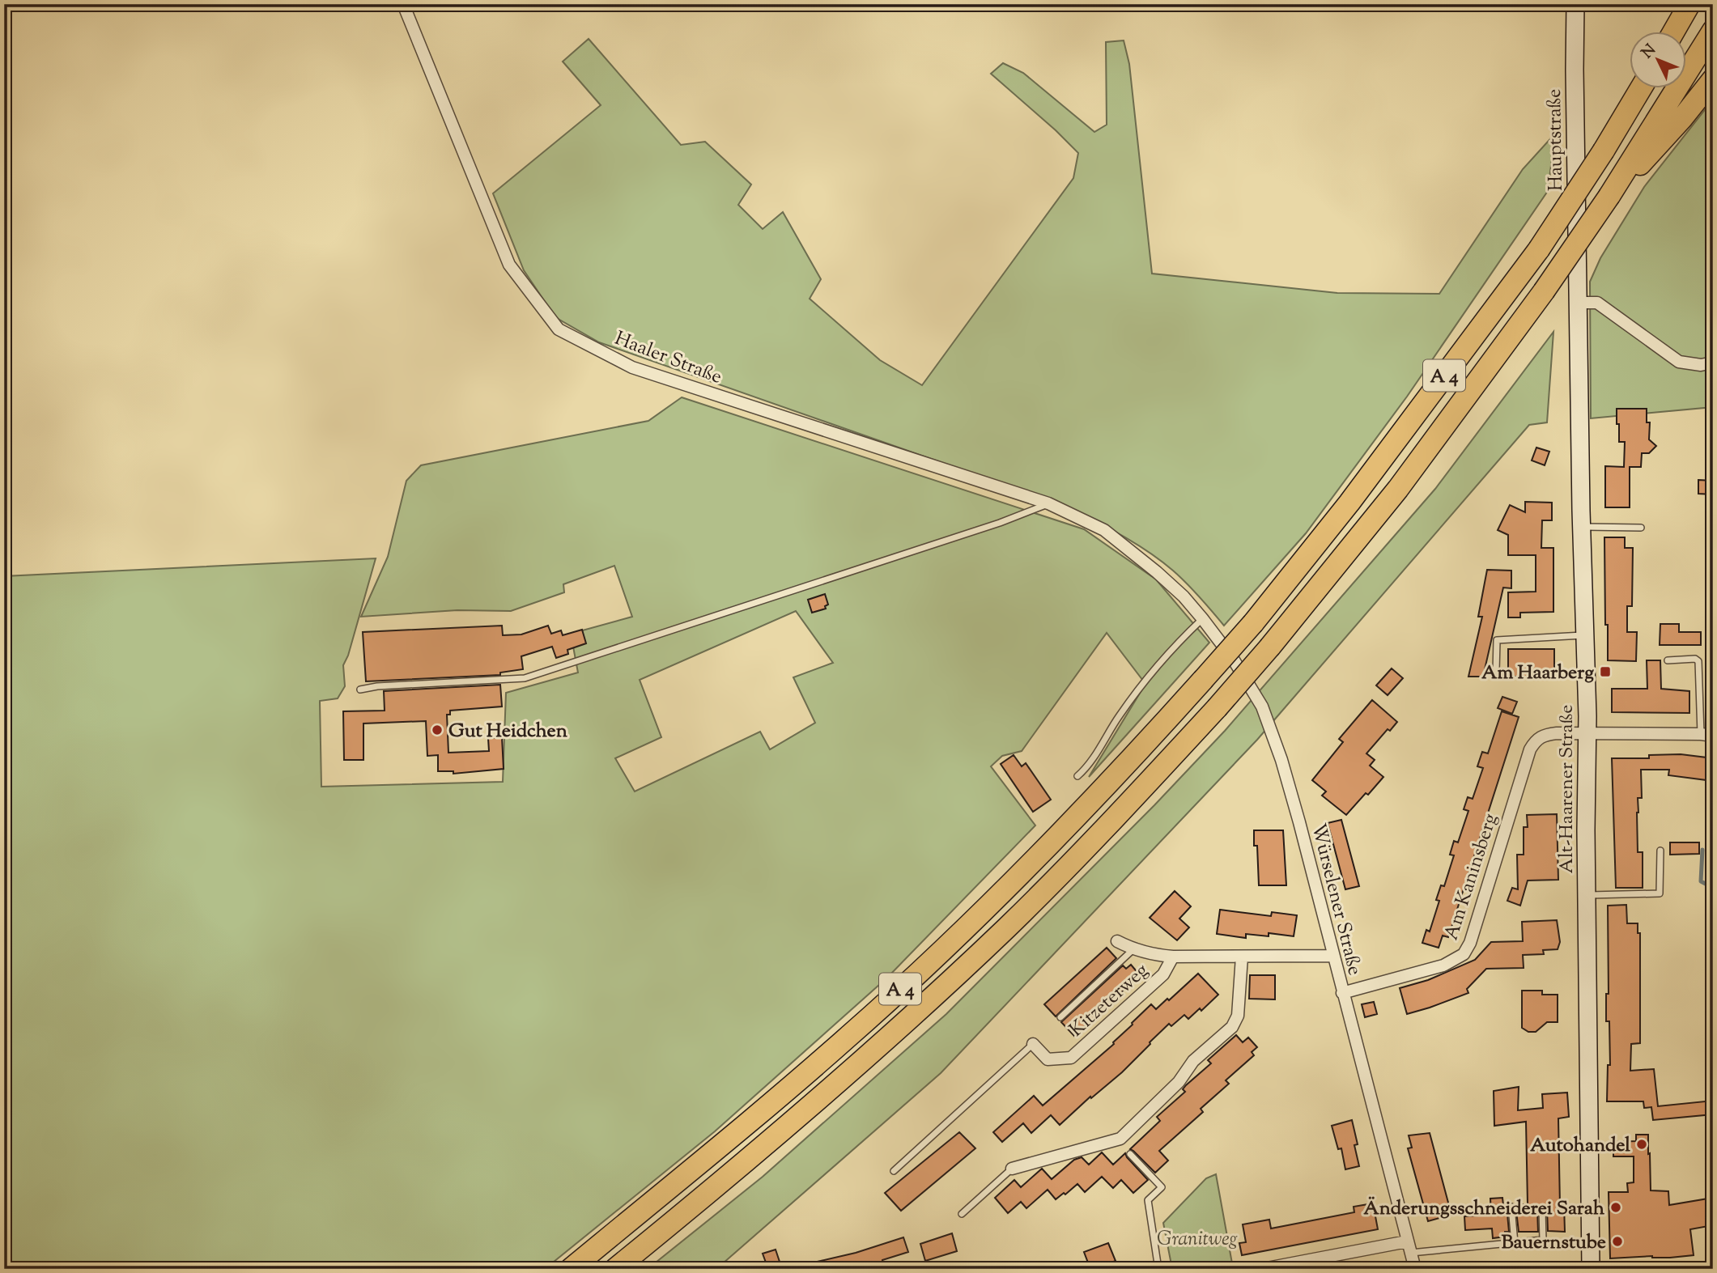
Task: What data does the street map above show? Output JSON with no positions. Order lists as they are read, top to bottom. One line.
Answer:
{"streets":{"highway":["A 4"],"main road":["Hauptstraße","Alt-Haarener Straße"],"street":["Haaler Straße","Am Kaninsberg","Würselener Straße","Kitzeterweg"]},"crossings":[["Hauptstraße","Alt-Haarener Straße"],["Haaler Straße","Würselener Straße"],["Alt-Haarener Straße","Am Kaninsberg"],["Am Kaninsberg","Würselener Straße"],["Würselener Straße","Kitzeterweg"]],"parks":["Granitweg"],"places":{"transit":["Am Haarberg"],"other":["Gut Heidchen","Autohandel","Änderungsschneiderei Sarah","Bauernstube"]},"north":"top left"}
